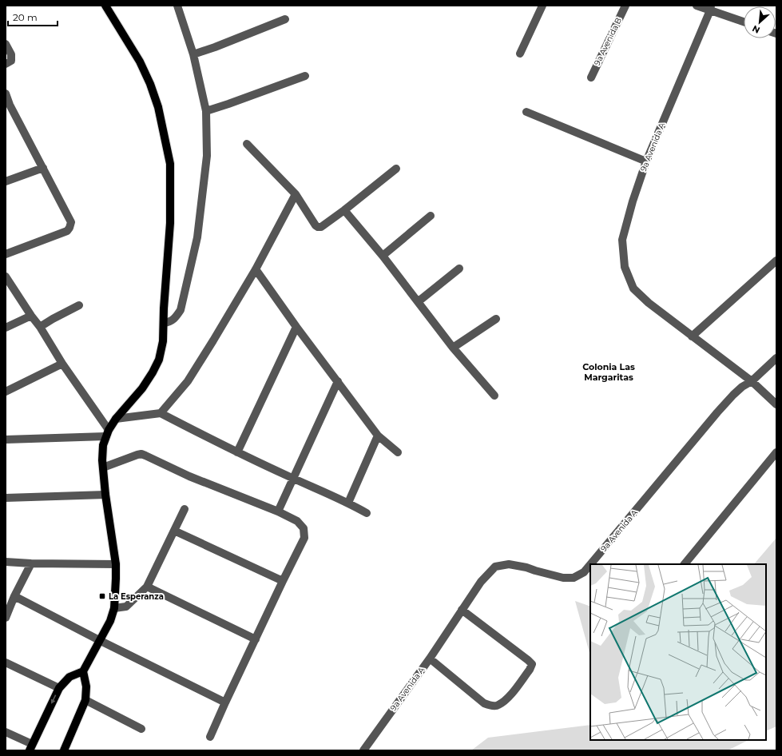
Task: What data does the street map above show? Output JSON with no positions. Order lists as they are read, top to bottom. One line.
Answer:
{"streets":{"street":["9a Avenida B","9a Avenida A"]},"districts":["Colonia Las Margaritas"],"places":{"transit":["La Esperanza"]},"scale_bar":"20 m","north":"bottom left"}
